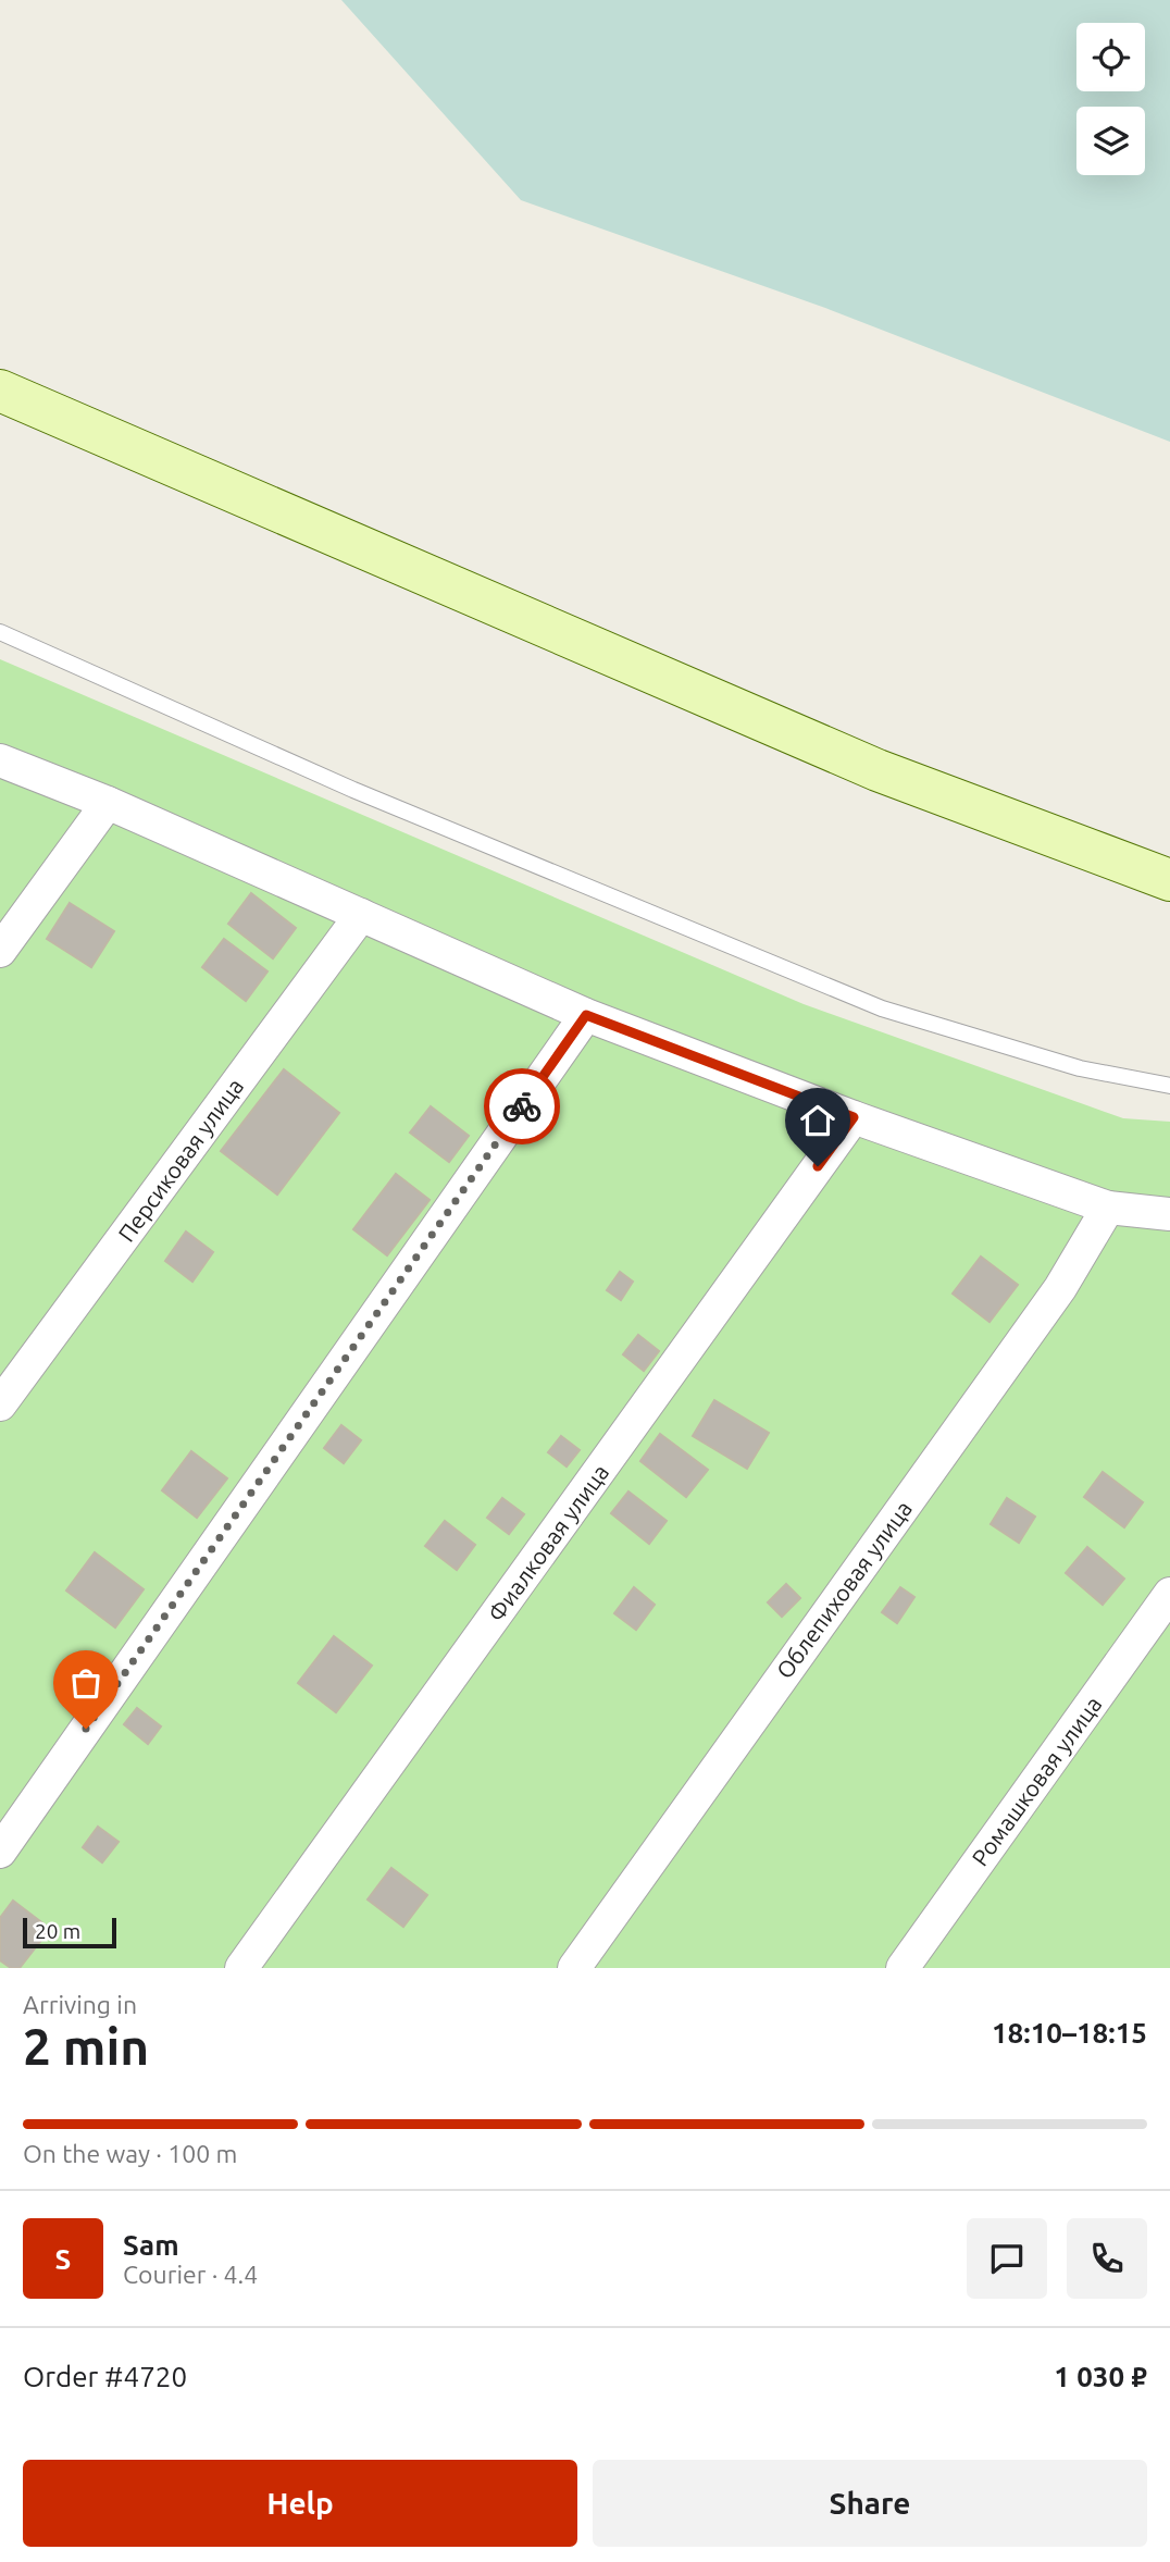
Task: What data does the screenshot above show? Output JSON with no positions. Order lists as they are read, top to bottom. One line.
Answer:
{"streets":{"street":["Персиковая улица","Фиалковая улица","Облепиховая улица","Ромашковая улица"]},"scale_bar":"20 m","page":{"scale":"20 m","heading":["2 min","Arriving in","18:10–18:15"],"panel":["Sam","Courier · 4.4","Order #4720","1 030 ₽"],"bar":"On the way · 100 m","round":"S","buttons":["Help","Share"]}}
